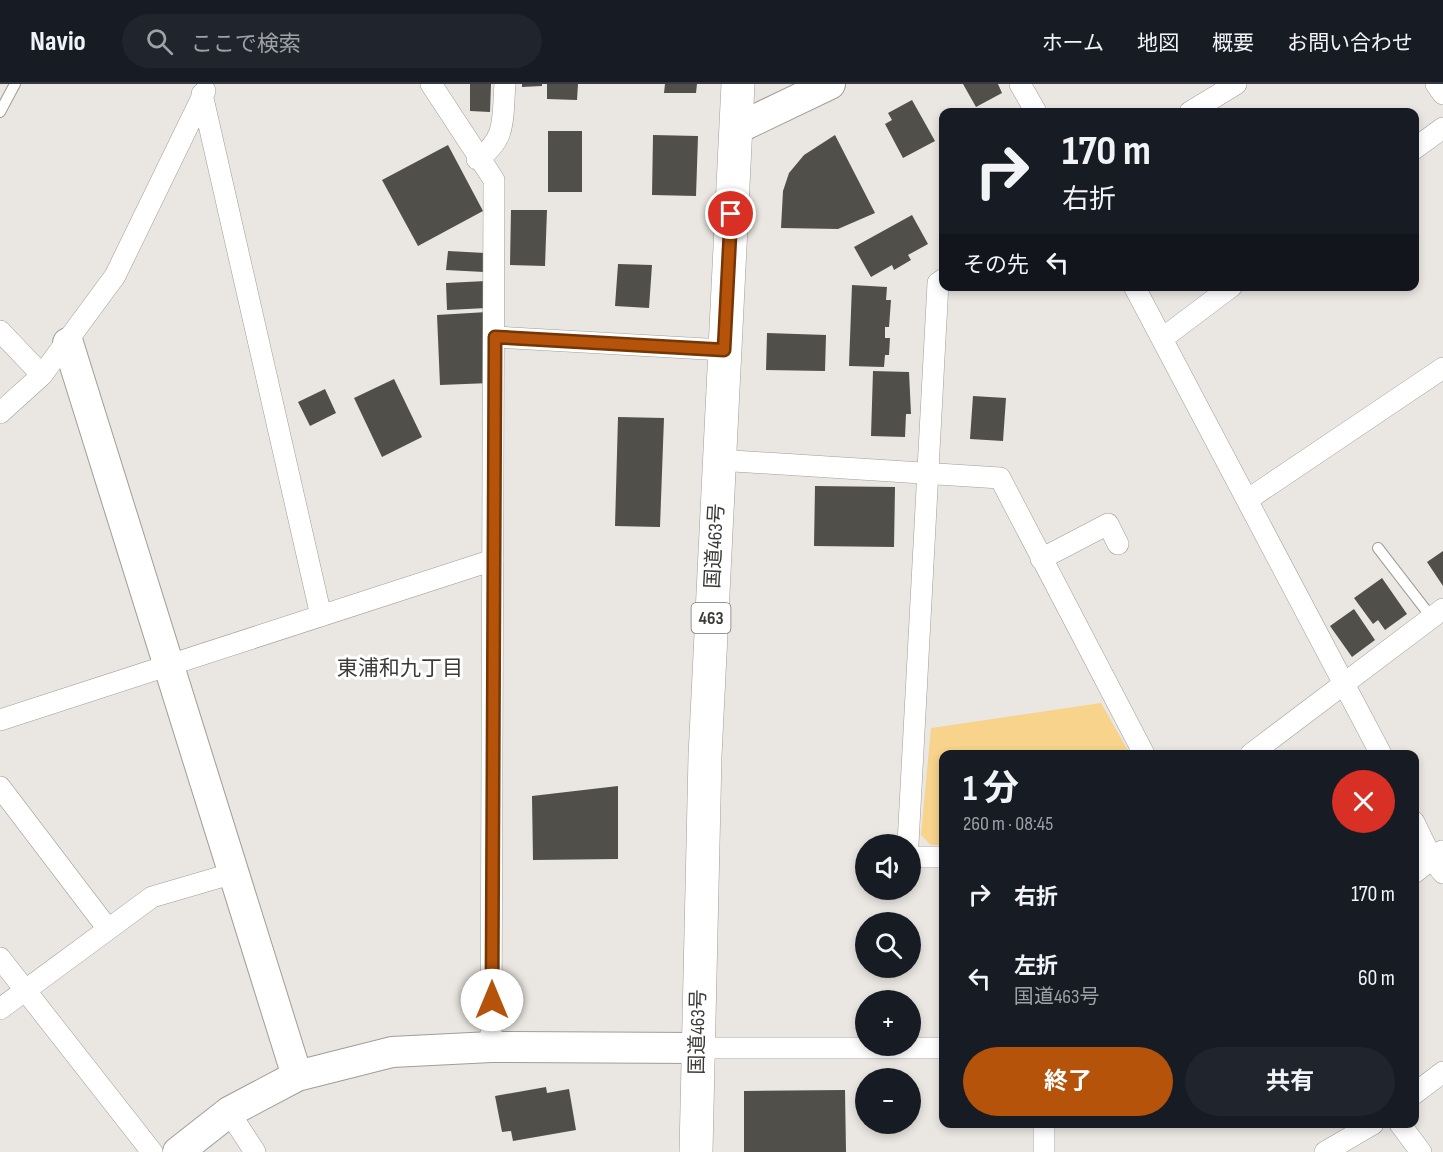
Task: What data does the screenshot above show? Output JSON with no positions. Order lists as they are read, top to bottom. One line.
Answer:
{"streets":{"highway":["国道463号","463"]},"districts":["東浦和九丁目"],"page":{"header":"Navio","search":"ここで検索","nav":["ホーム","地図","概要","お問い合わせ"],"turn":["170 m","右折"],"then":"その先","heading":["1 分","260 m · 08:45"],"map_buttons":["+","−"],"list":[{"name":"右折","value":"170 m"},{"name":"左折","note":"国道463号","value":"60 m"}],"buttons":["終了","共有"]}}
